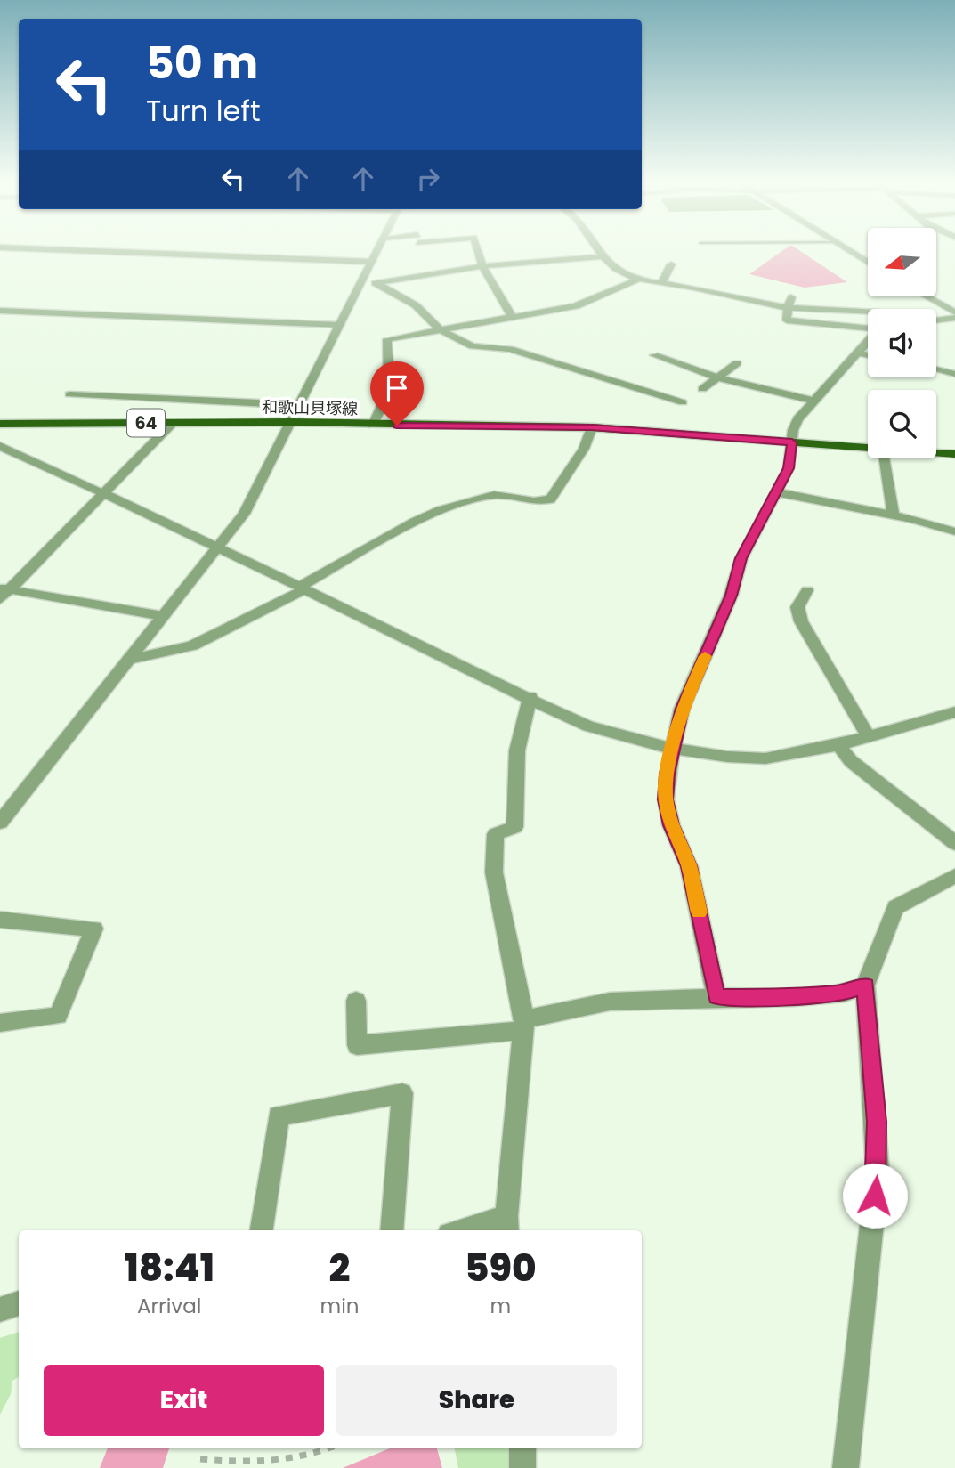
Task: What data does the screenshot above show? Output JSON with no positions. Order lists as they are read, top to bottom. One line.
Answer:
{"streets":{"main road":["和歌山貝塚線","64"]},"north":"left","page":{"turn":["50 m","Turn left"],"eta":["18:41","Arrival","2","min","590","m"],"buttons":["Exit","Share"]}}
